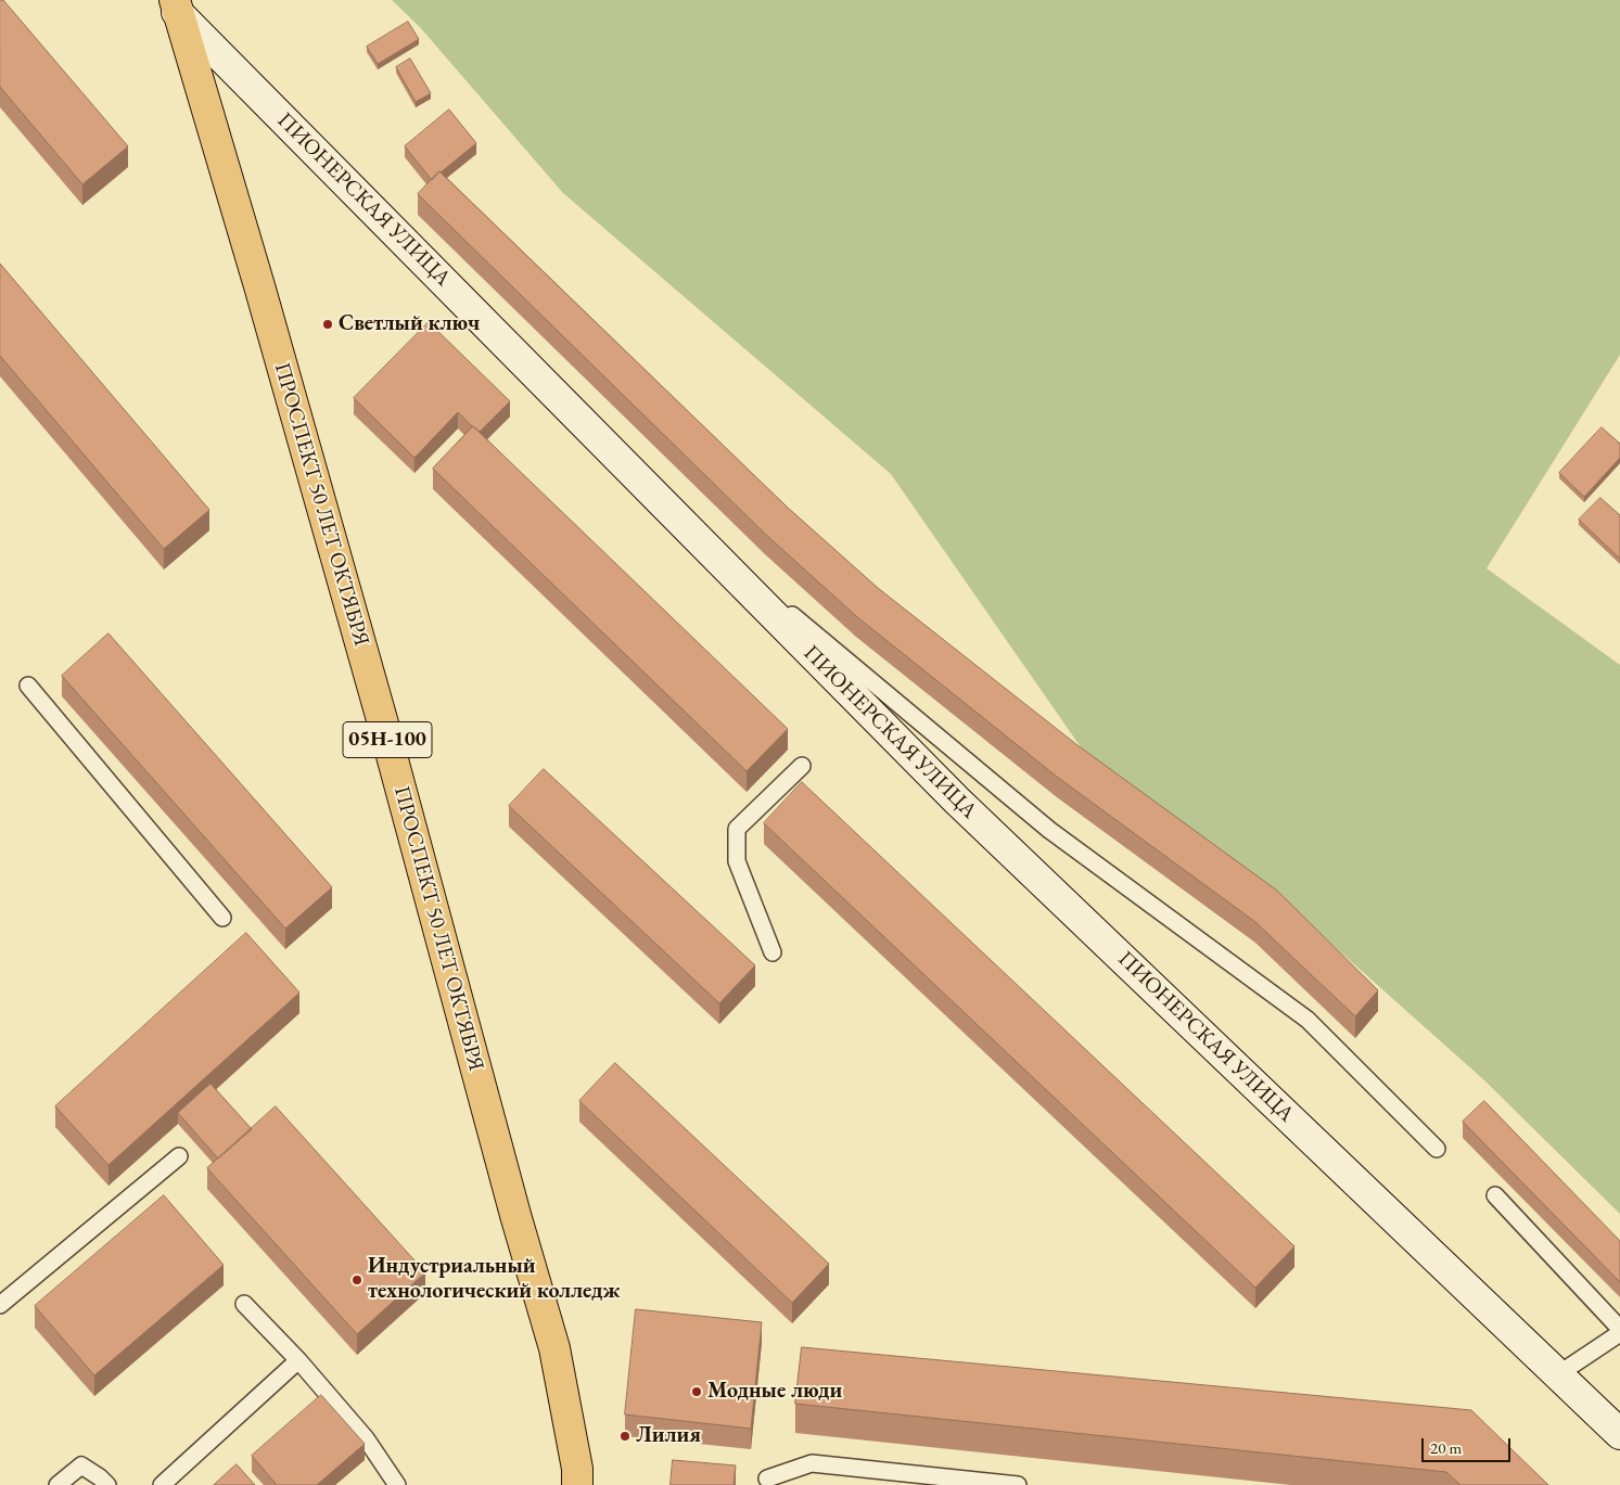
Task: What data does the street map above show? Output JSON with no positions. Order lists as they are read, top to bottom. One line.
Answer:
{"streets":{"main road":["ПИОНЕРСКАЯ УЛИЦА","ПРОСПЕКТ 50 ЛЕТ ОКТЯБРЯ","05Н-100"]},"crossings":[["ПИОНЕРСКАЯ УЛИЦА","ПРОСПЕКТ 50 ЛЕТ ОКТЯБРЯ"]],"places":["Светлый ключ","Индустриальный технологический колледж","Модные люди","Лилия"],"scale_bar":"20 m"}
